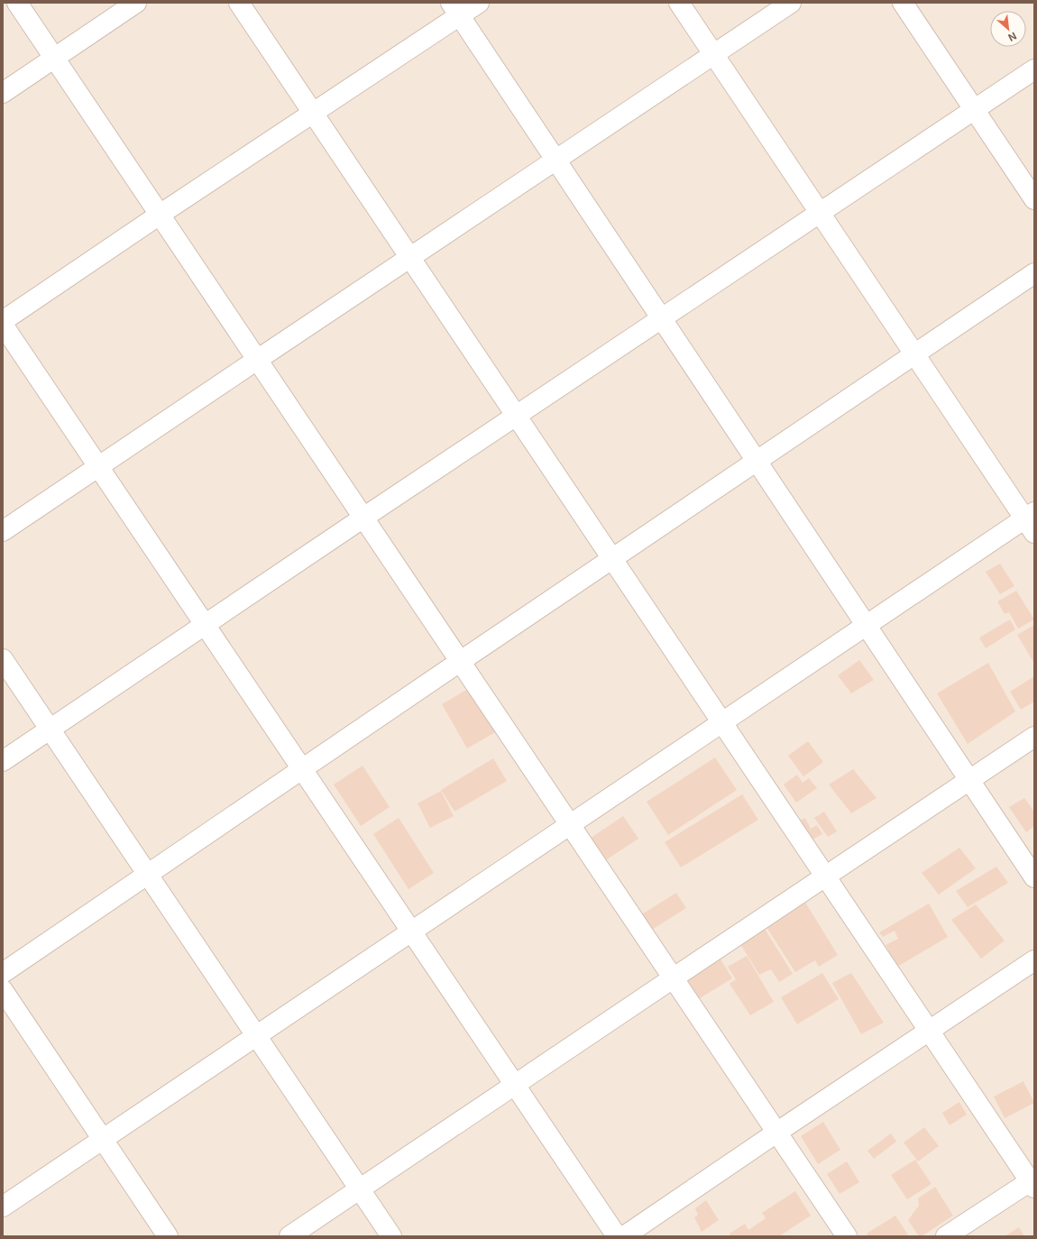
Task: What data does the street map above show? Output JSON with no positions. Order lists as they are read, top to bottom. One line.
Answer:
{"north":"bottom right"}
